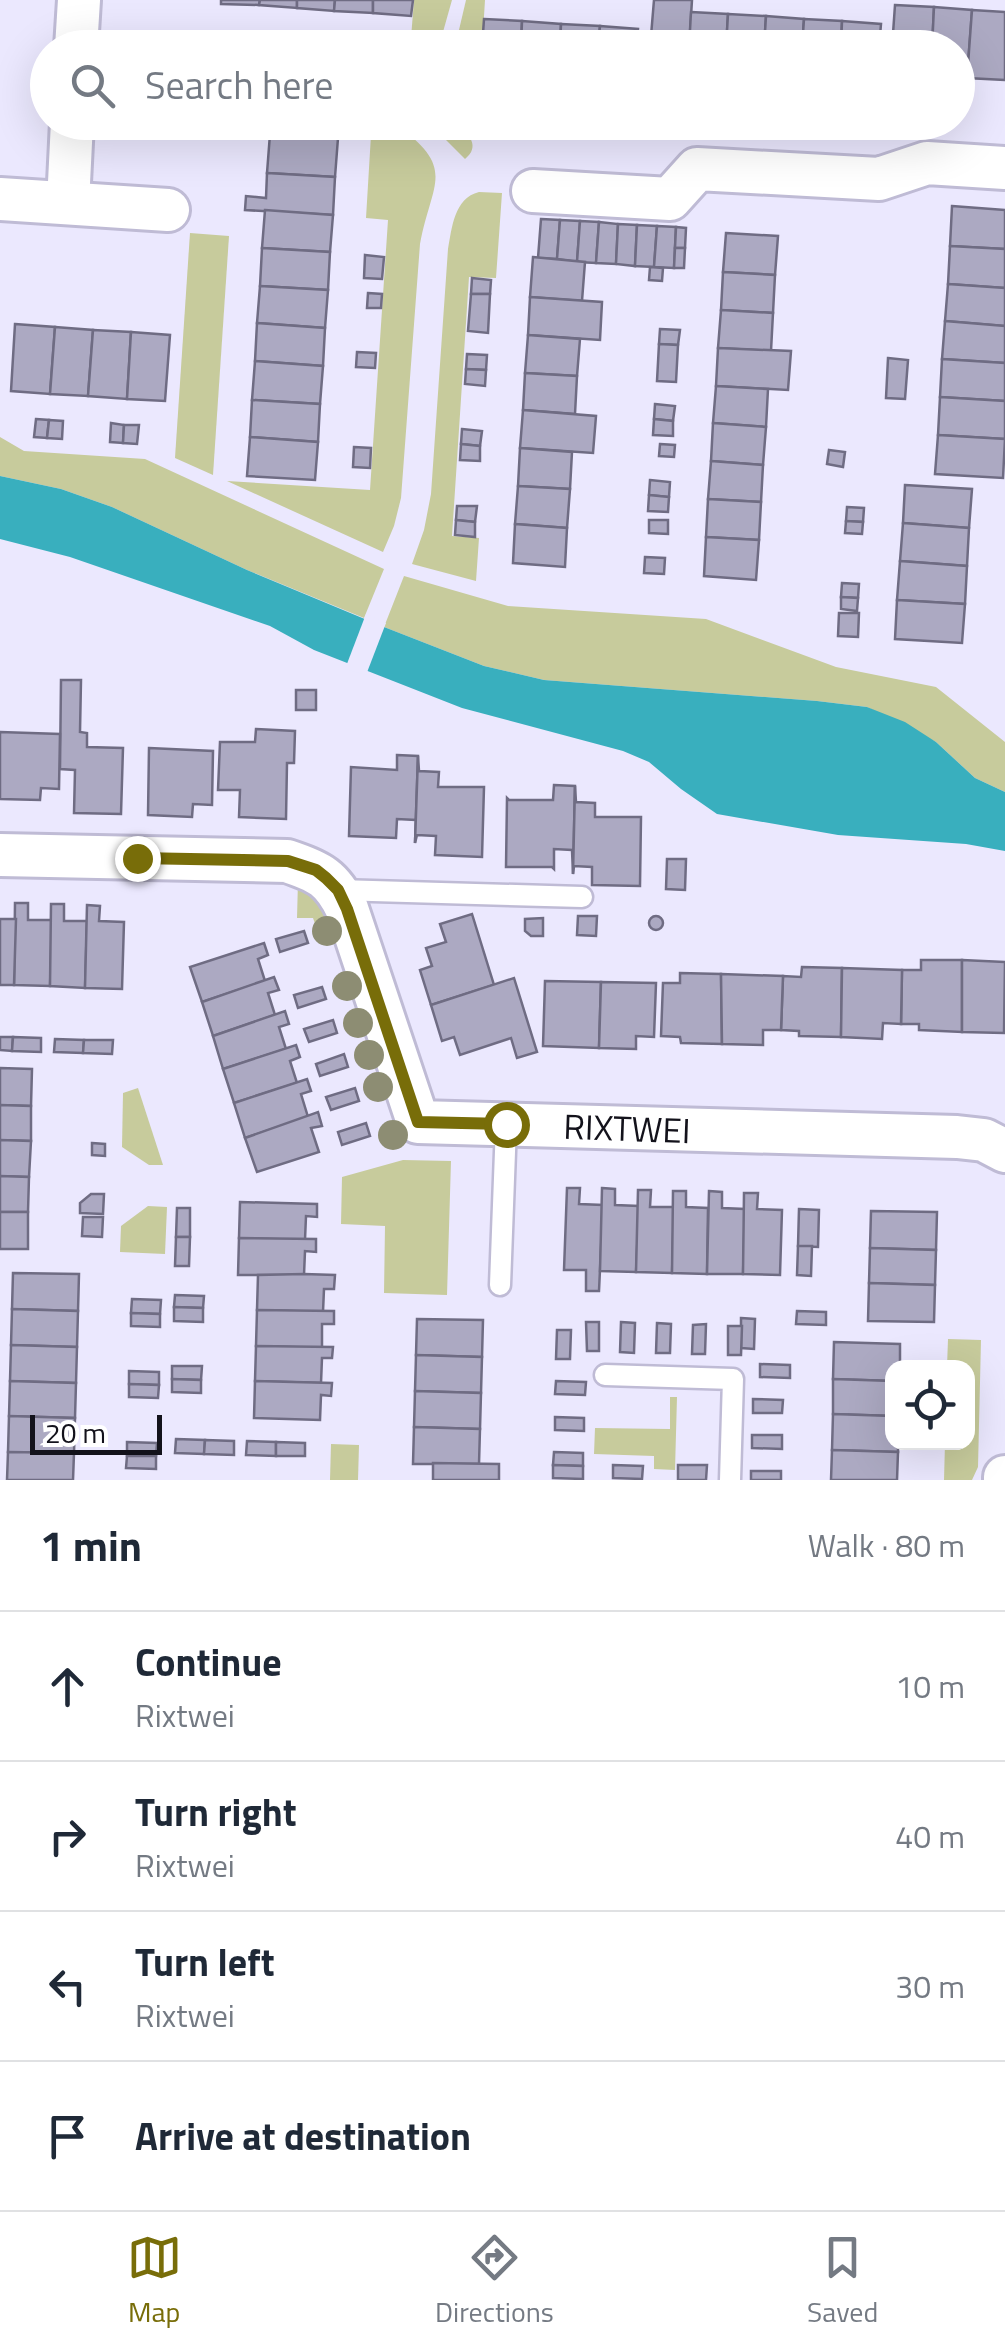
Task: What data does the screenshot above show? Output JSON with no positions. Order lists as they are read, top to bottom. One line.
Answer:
{"streets":{"street":["RIXTWEI"]},"scale_bar":"20 m","page":{"search":"Search here","scale":"20 m","heading":["1 min","Walk · 80 m"],"list":[["Continue","Rixtwei","10 m"],["Turn right","Rixtwei","40 m"],["Turn left","Rixtwei","30 m"],"Arrive at destination"],"nav":["Map","Directions","Saved"]}}
